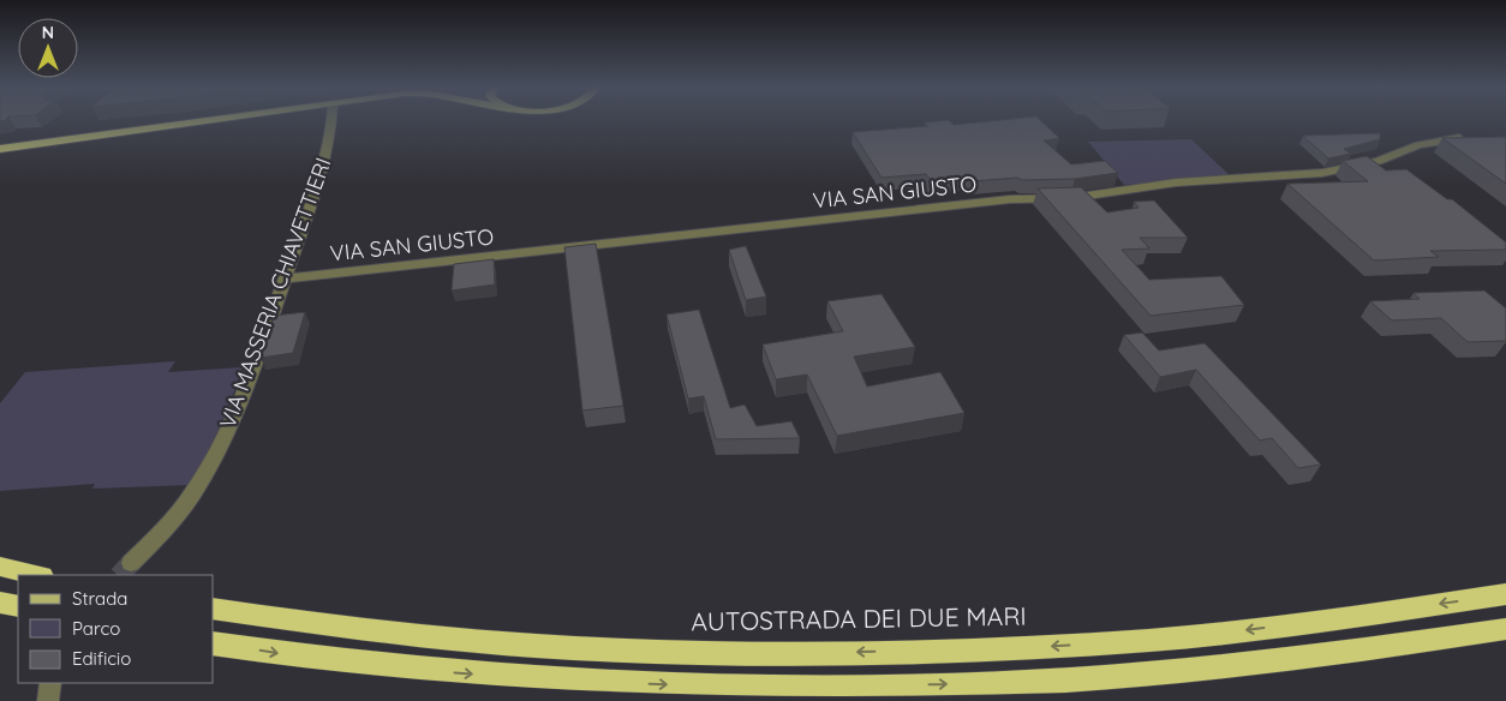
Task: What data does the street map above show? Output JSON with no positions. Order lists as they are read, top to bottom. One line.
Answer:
{"streets":{"highway":["AUTOSTRADA DEI DUE MARI"],"street":["VIA SAN GIUSTO","VIA MASSERIA CHIAVETTIERI"]},"crossings":[["VIA SAN GIUSTO","VIA MASSERIA CHIAVETTIERI"]],"legend":["Strada","Parco","Edificio"],"north":"top"}
